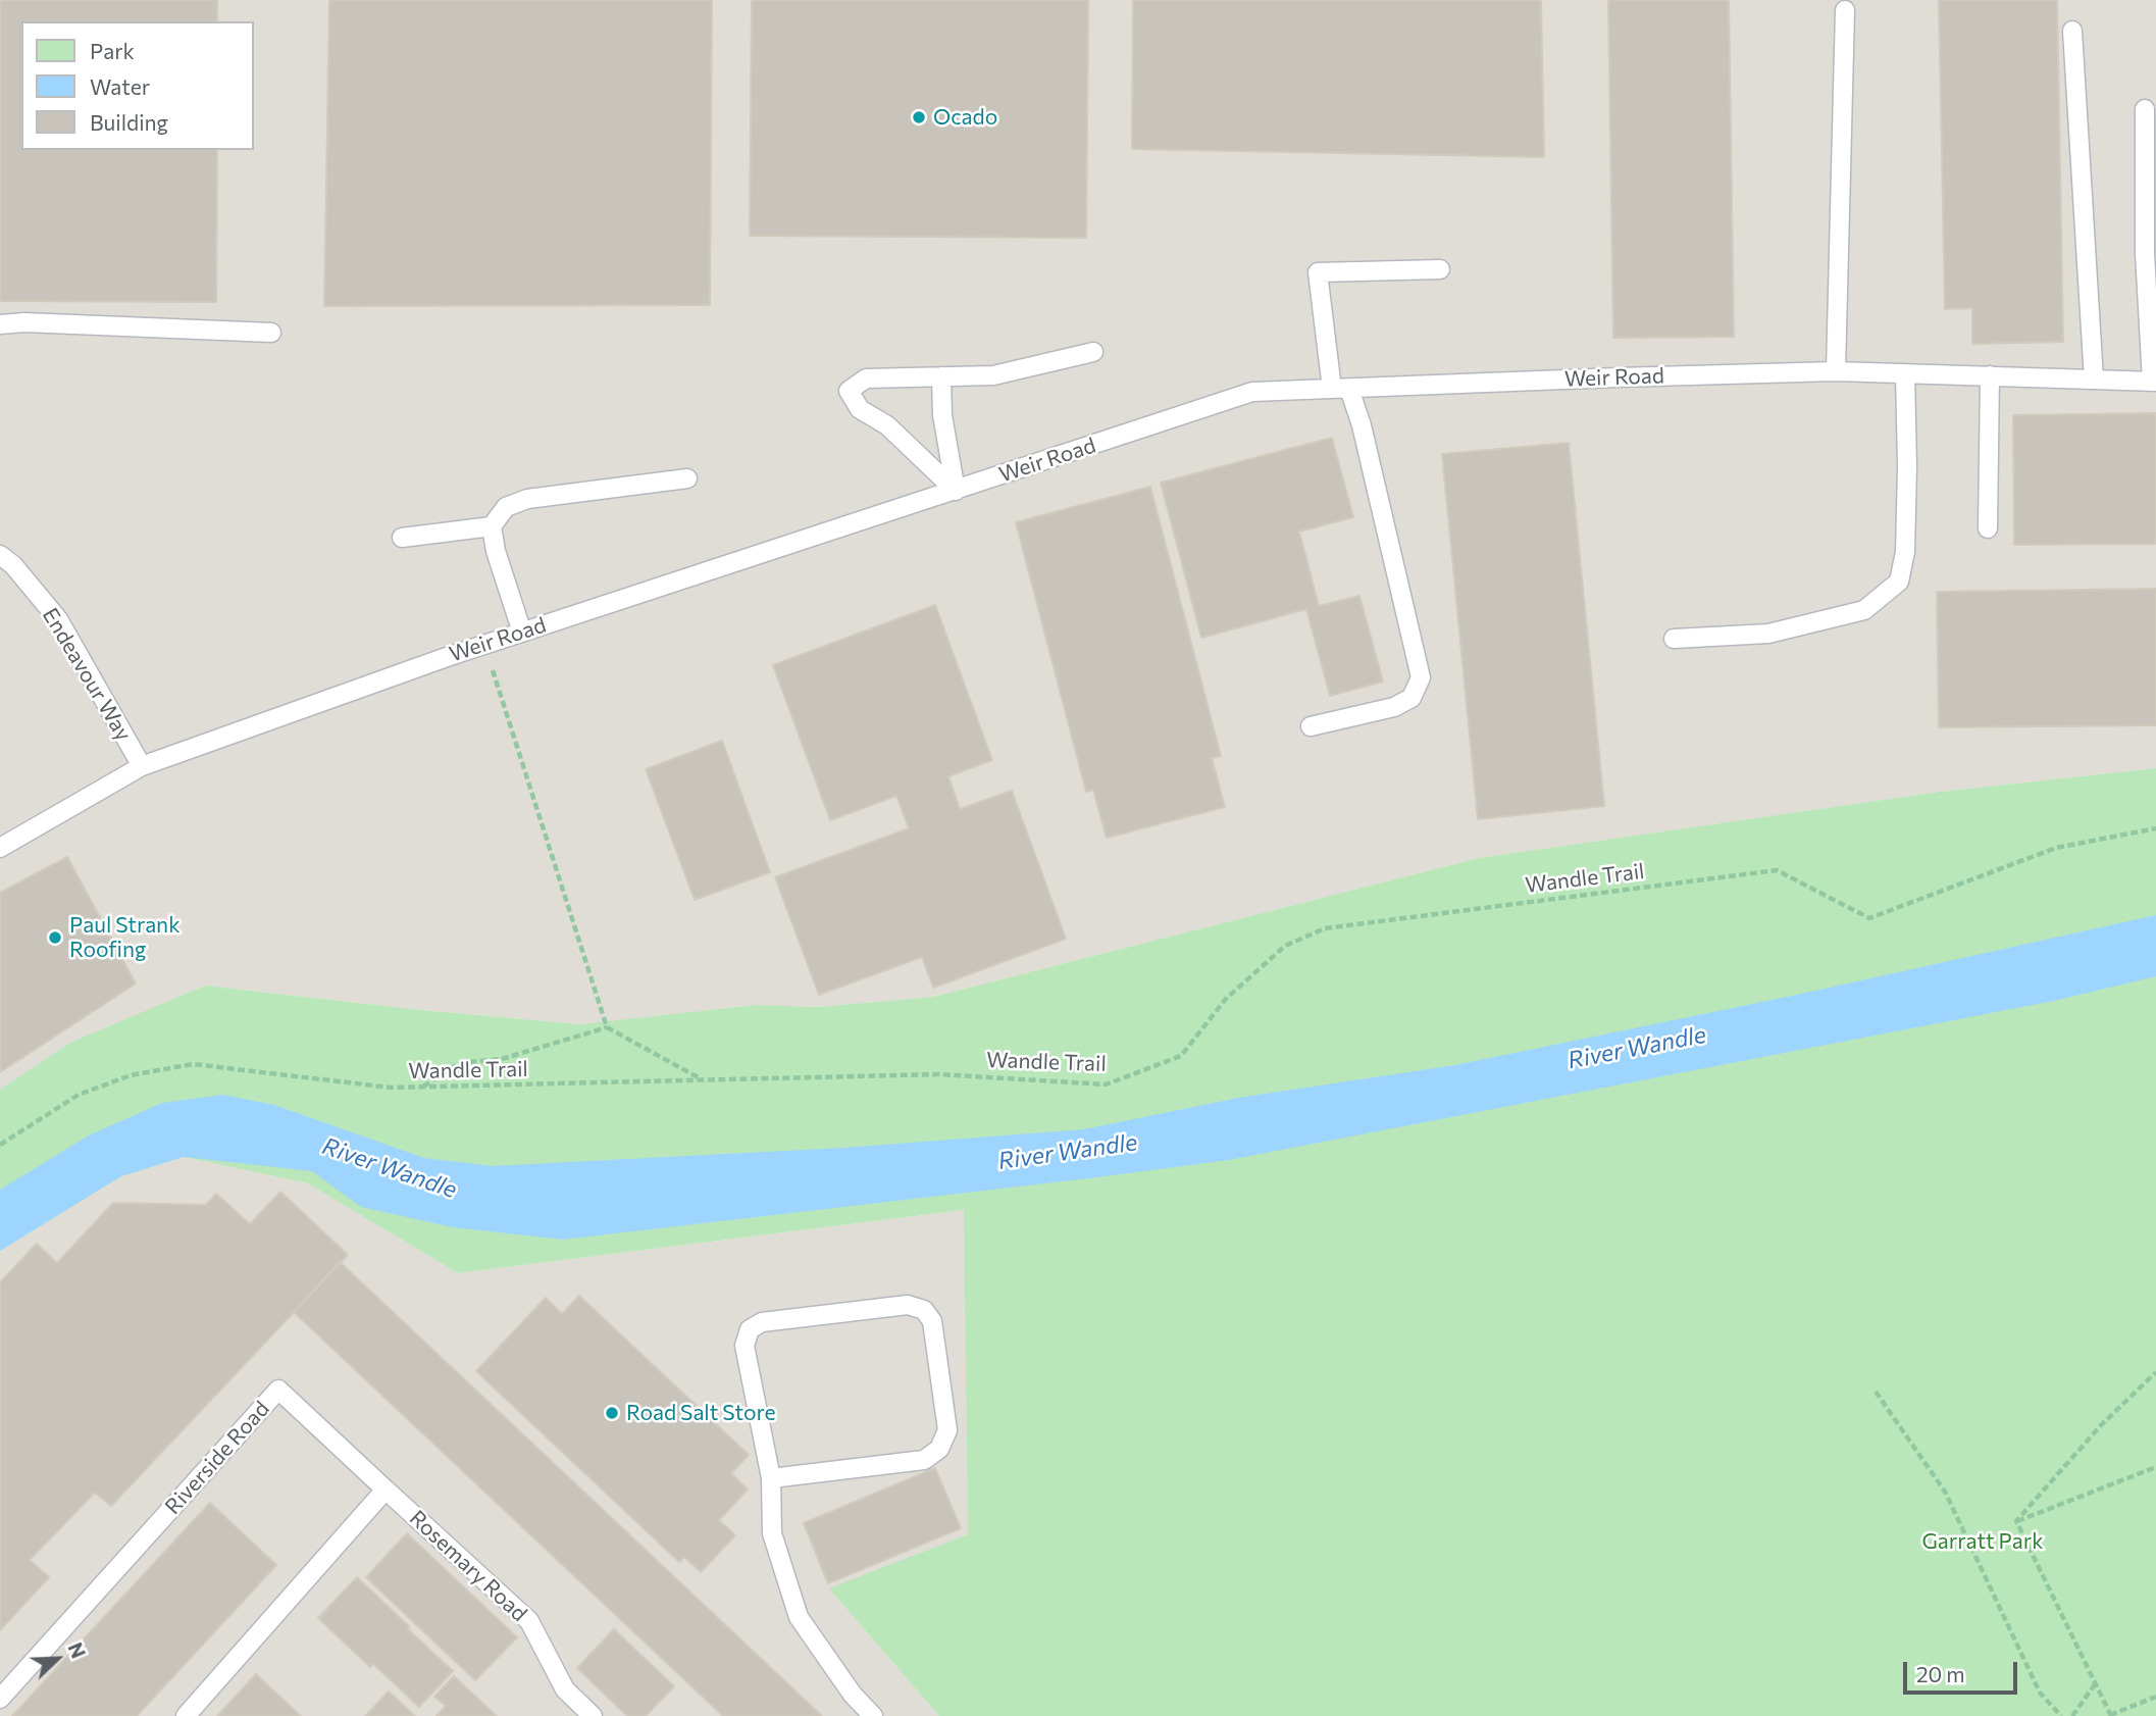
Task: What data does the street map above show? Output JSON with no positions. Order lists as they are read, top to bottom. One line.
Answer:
{"streets":{"lane":["Weir Road","Endeavour Way","Riverside Road","Rosemary Road"],"path":["Wandle Trail"]},"crossings":[["Weir Road","Endeavour Way"],["Riverside Road","Rosemary Road"]],"water":["River Wandle"],"parks":["Garratt Park"],"places":["Ocado","Paul Strank Roofing","Road Salt Store"],"legend":["Park","Water","Building"],"scale_bar":"20 m","north":"top right"}
